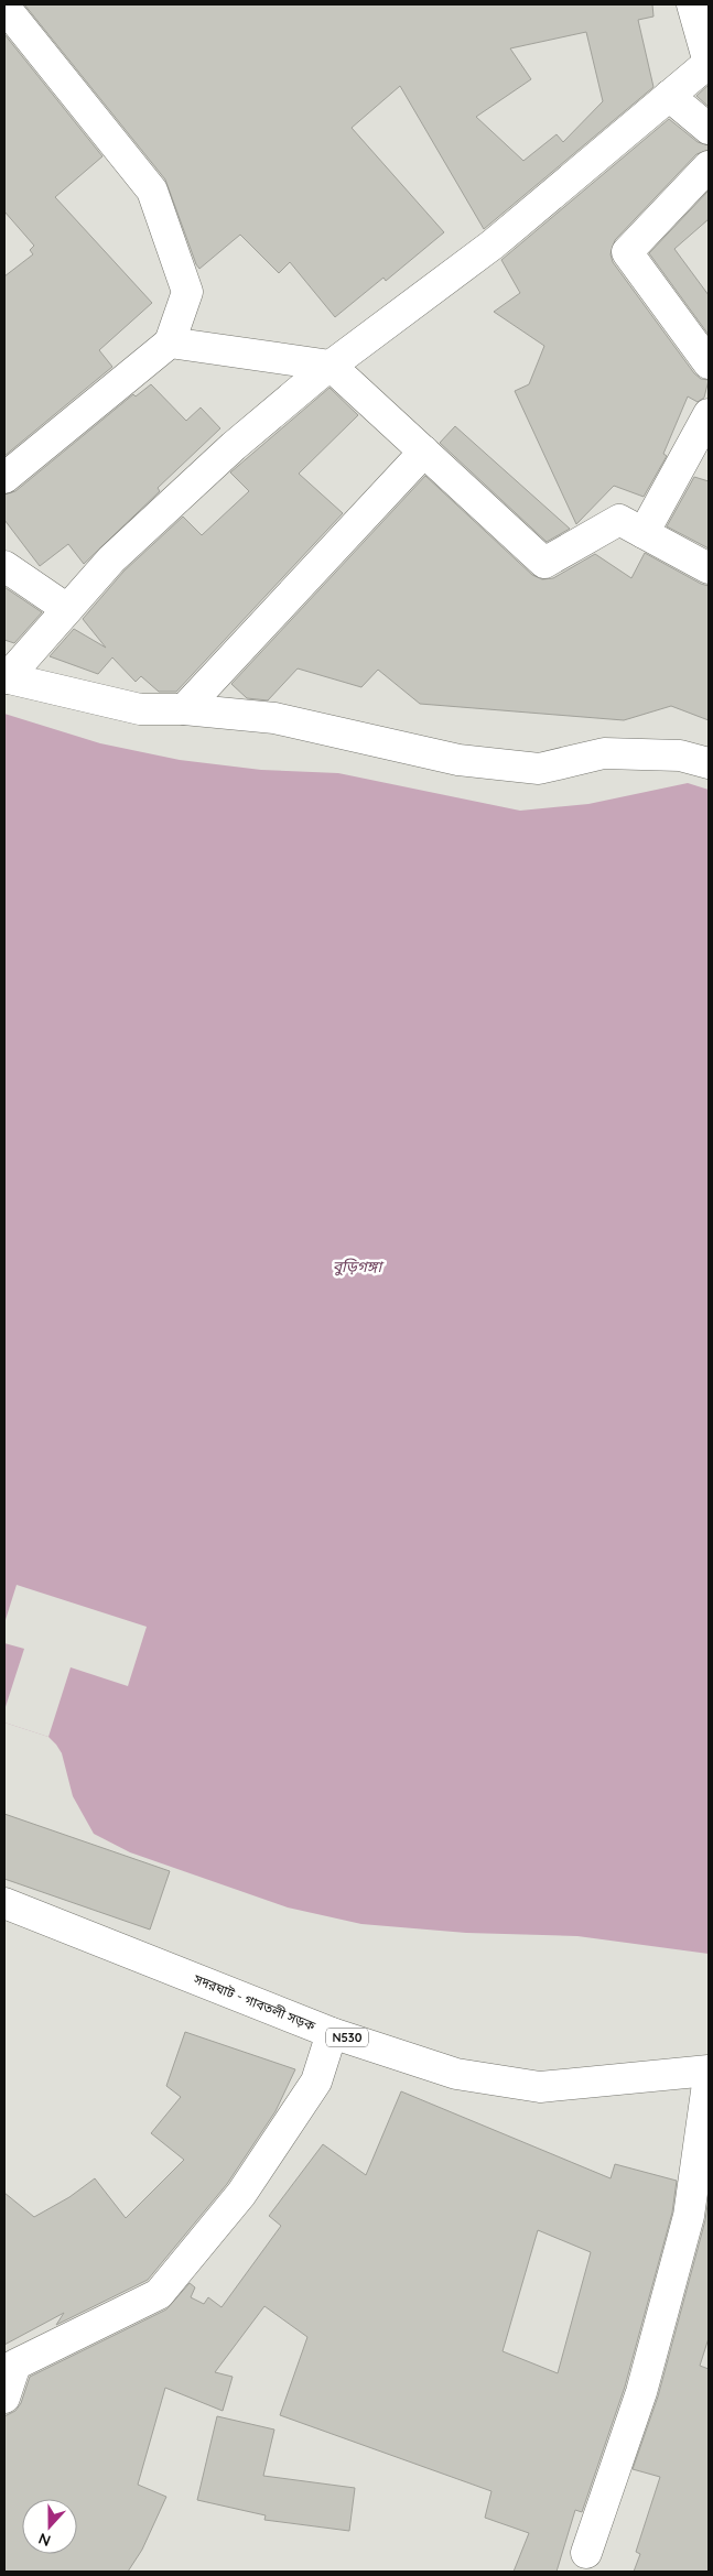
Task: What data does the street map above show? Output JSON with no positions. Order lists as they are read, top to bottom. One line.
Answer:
{"streets":{"main road":["সদরঘাট - গাবতলী সড়ক","N530"]},"water":["বুড়িগঙ্গা"],"north":"bottom"}
